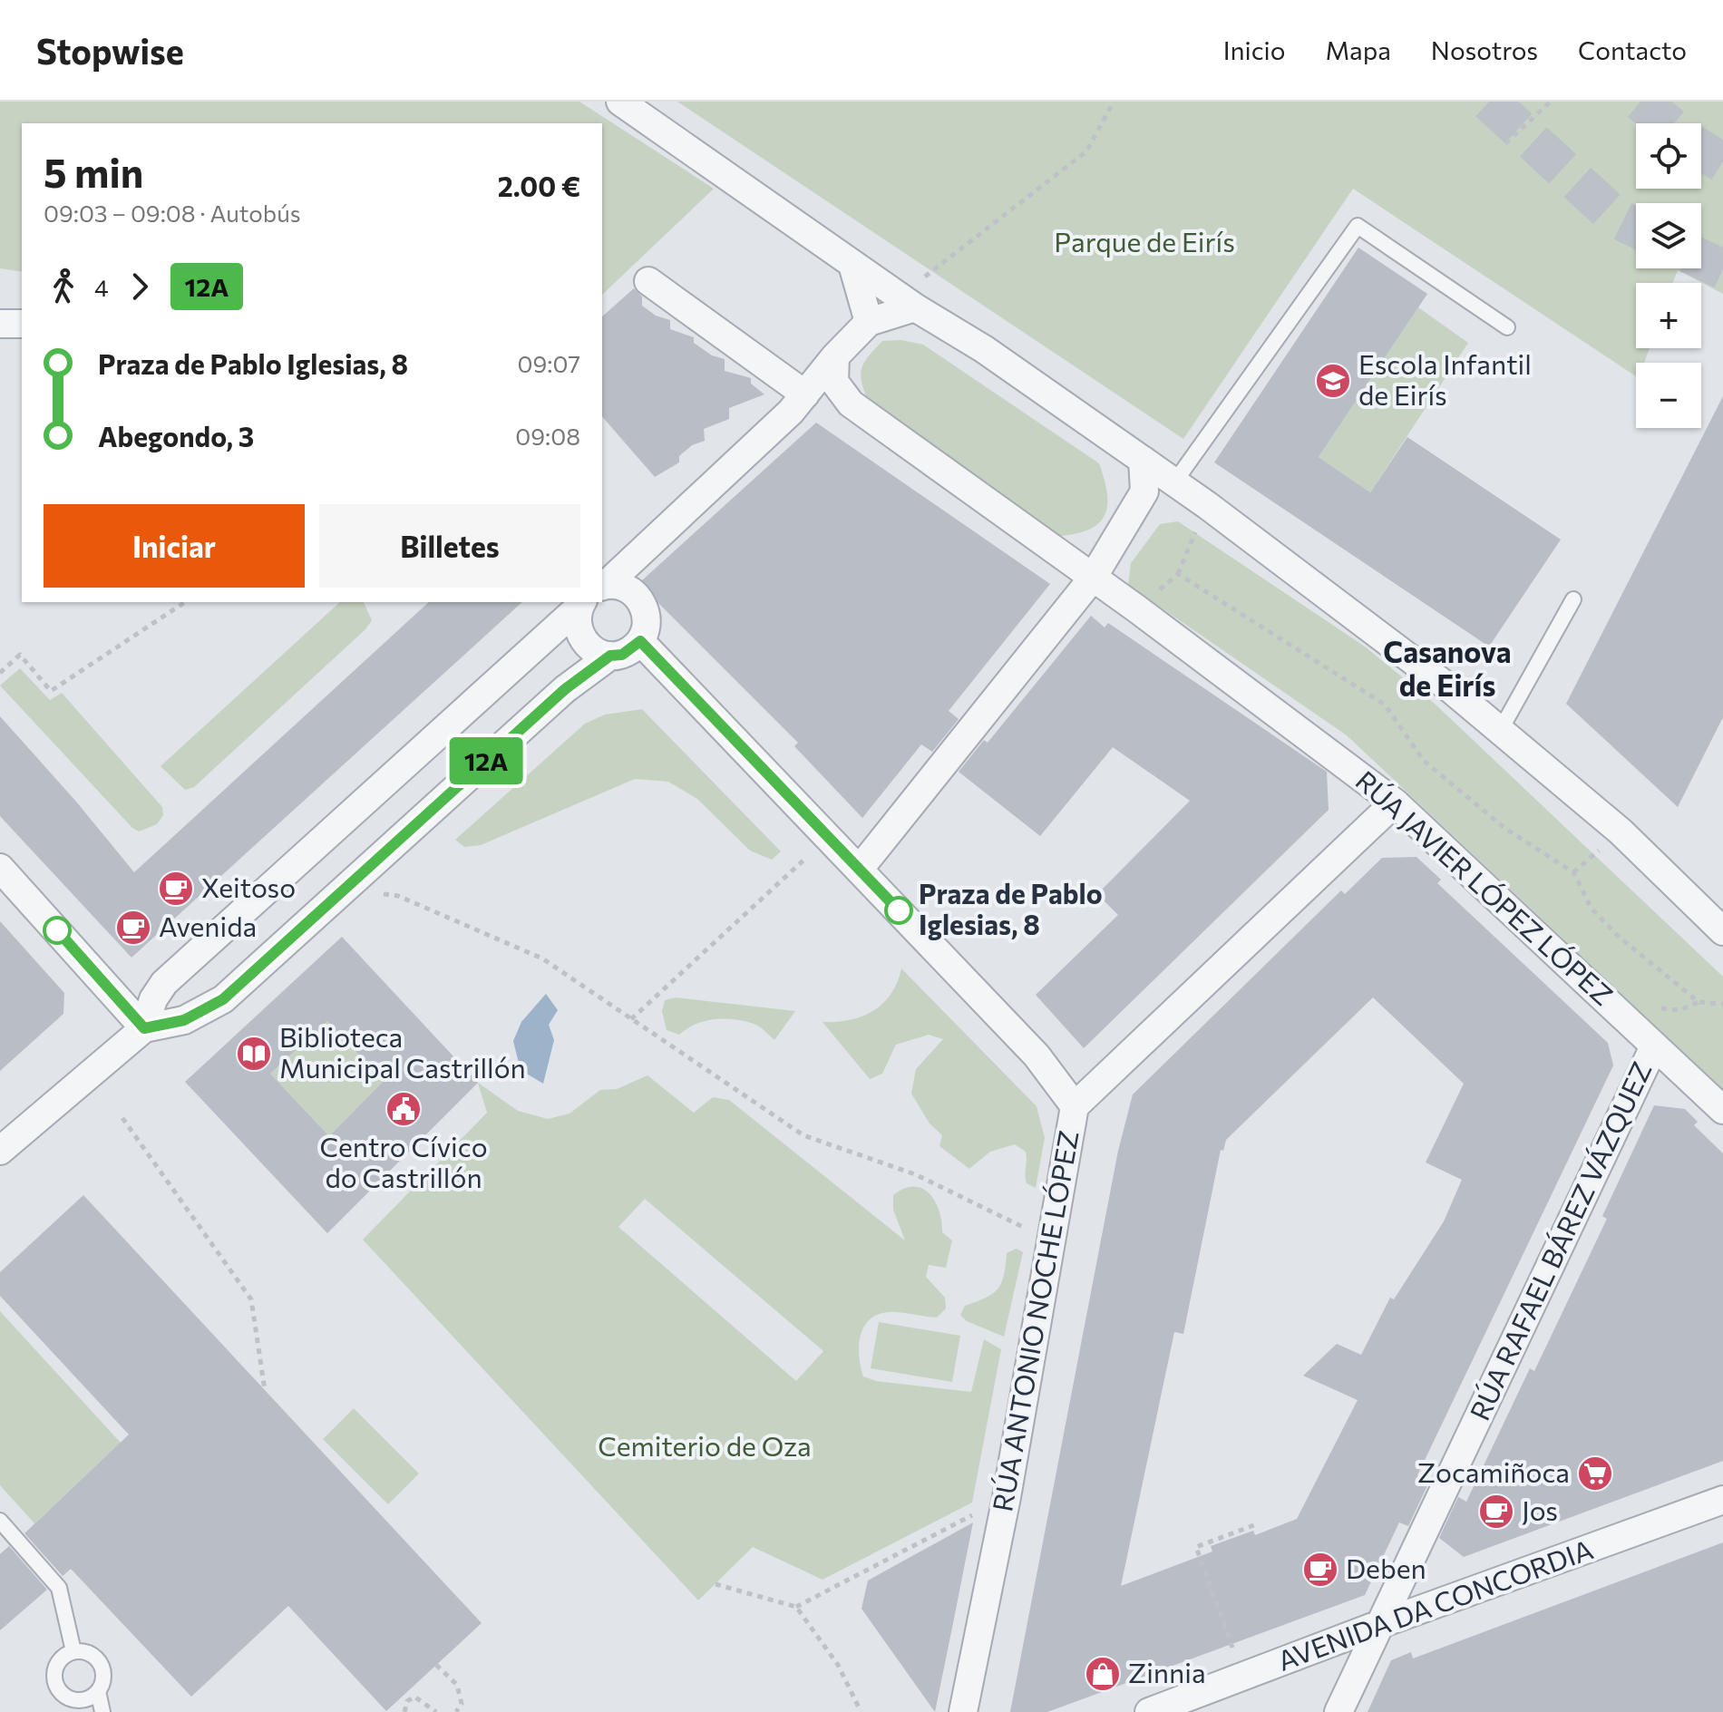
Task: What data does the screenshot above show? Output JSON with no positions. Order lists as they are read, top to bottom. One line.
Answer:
{"streets":{"street":["RÚA JAVIER LÓPEZ LÓPEZ","RÚA RAFAEL BÁREZ VÁZQUEZ","RÚA ANTONIO NOCHE LÓPEZ","AVENIDA DA CONCORDIA"]},"crossings":[["RÚA JAVIER LÓPEZ LÓPEZ","RÚA RAFAEL BÁREZ VÁZQUEZ"],["RÚA JAVIER LÓPEZ LÓPEZ","RÚA ANTONIO NOCHE LÓPEZ"],["RÚA RAFAEL BÁREZ VÁZQUEZ","AVENIDA DA CONCORDIA"]],"districts":["Casanova de Eirís"],"parks":["Parque de Eirís","Cemiterio de Oza"],"places":{"school or university":["Escola Infantil de Eirís"],"cafe":["Xeitoso","Avenida","Jos","Deben"],"other":["Praza de Pablo Iglesias, 8"],"library":["Biblioteca Municipal Castrillón"],"public building":["Centro Cívico do Castrillón"],"supermarket":["Zocamiñoca"],"shop":["Zinnia"]},"lines":["bus line 12A"],"page":{"header":"Stopwise","nav":["Inicio","Mapa","Nosotros","Contacto"],"on_map":"12A","map_buttons":["+","−"],"heading":["5 min","09:03 – 09:08 · Autobús","2.00 €"],"legs":["4","12A"],"list":[{"name":"Praza de Pablo Iglesias, 8","value":"09:07"},{"name":"Abegondo, 3","value":"09:08"}],"buttons":["Iniciar","Billetes"]}}
